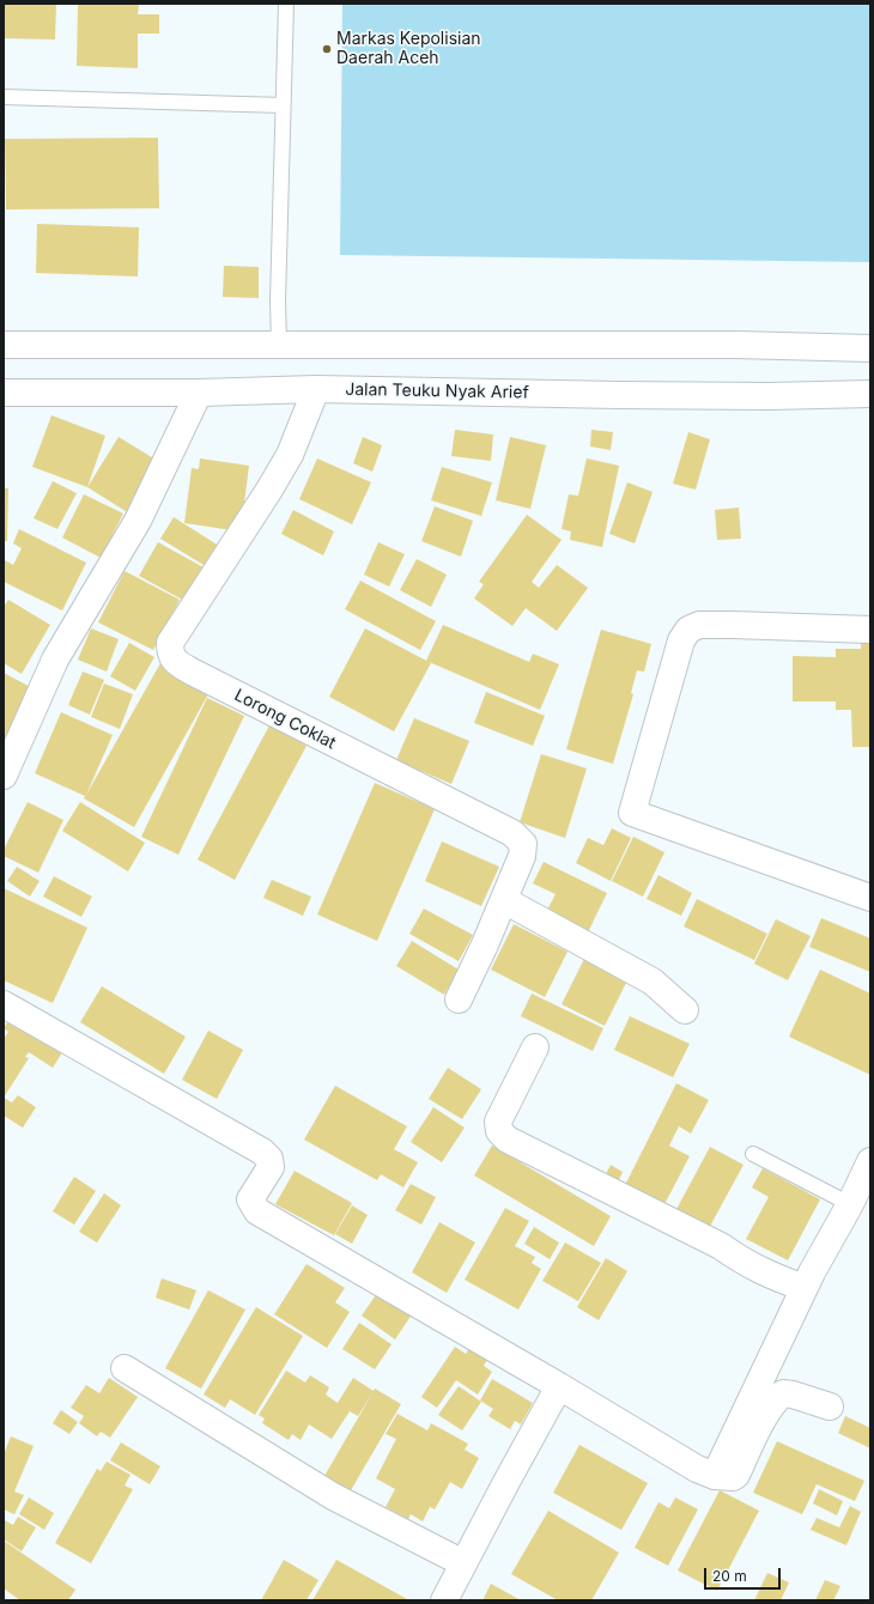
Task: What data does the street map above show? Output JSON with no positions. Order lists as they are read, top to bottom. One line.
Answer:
{"streets":{"main road":["Jalan Teuku Nyak Arief","Lorong Coklat"]},"crossings":[["Jalan Teuku Nyak Arief","Lorong Coklat"]],"places":["Markas Kepolisian Daerah Aceh"],"scale_bar":"20 m"}
